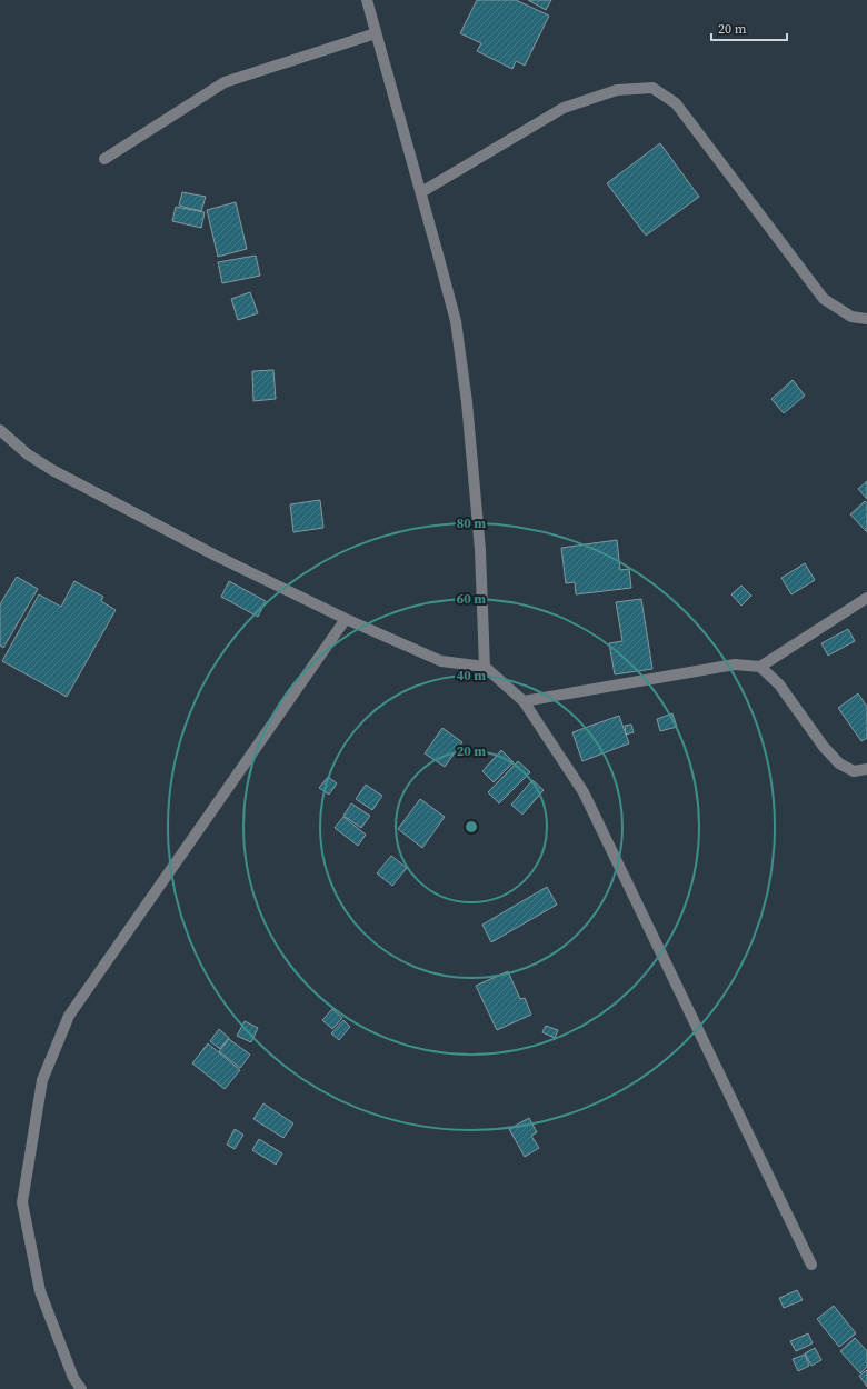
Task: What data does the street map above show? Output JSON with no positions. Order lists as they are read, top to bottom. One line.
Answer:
{"scale_bar":"20 m","rings":["80 m","60 m","40 m","20 m"]}
